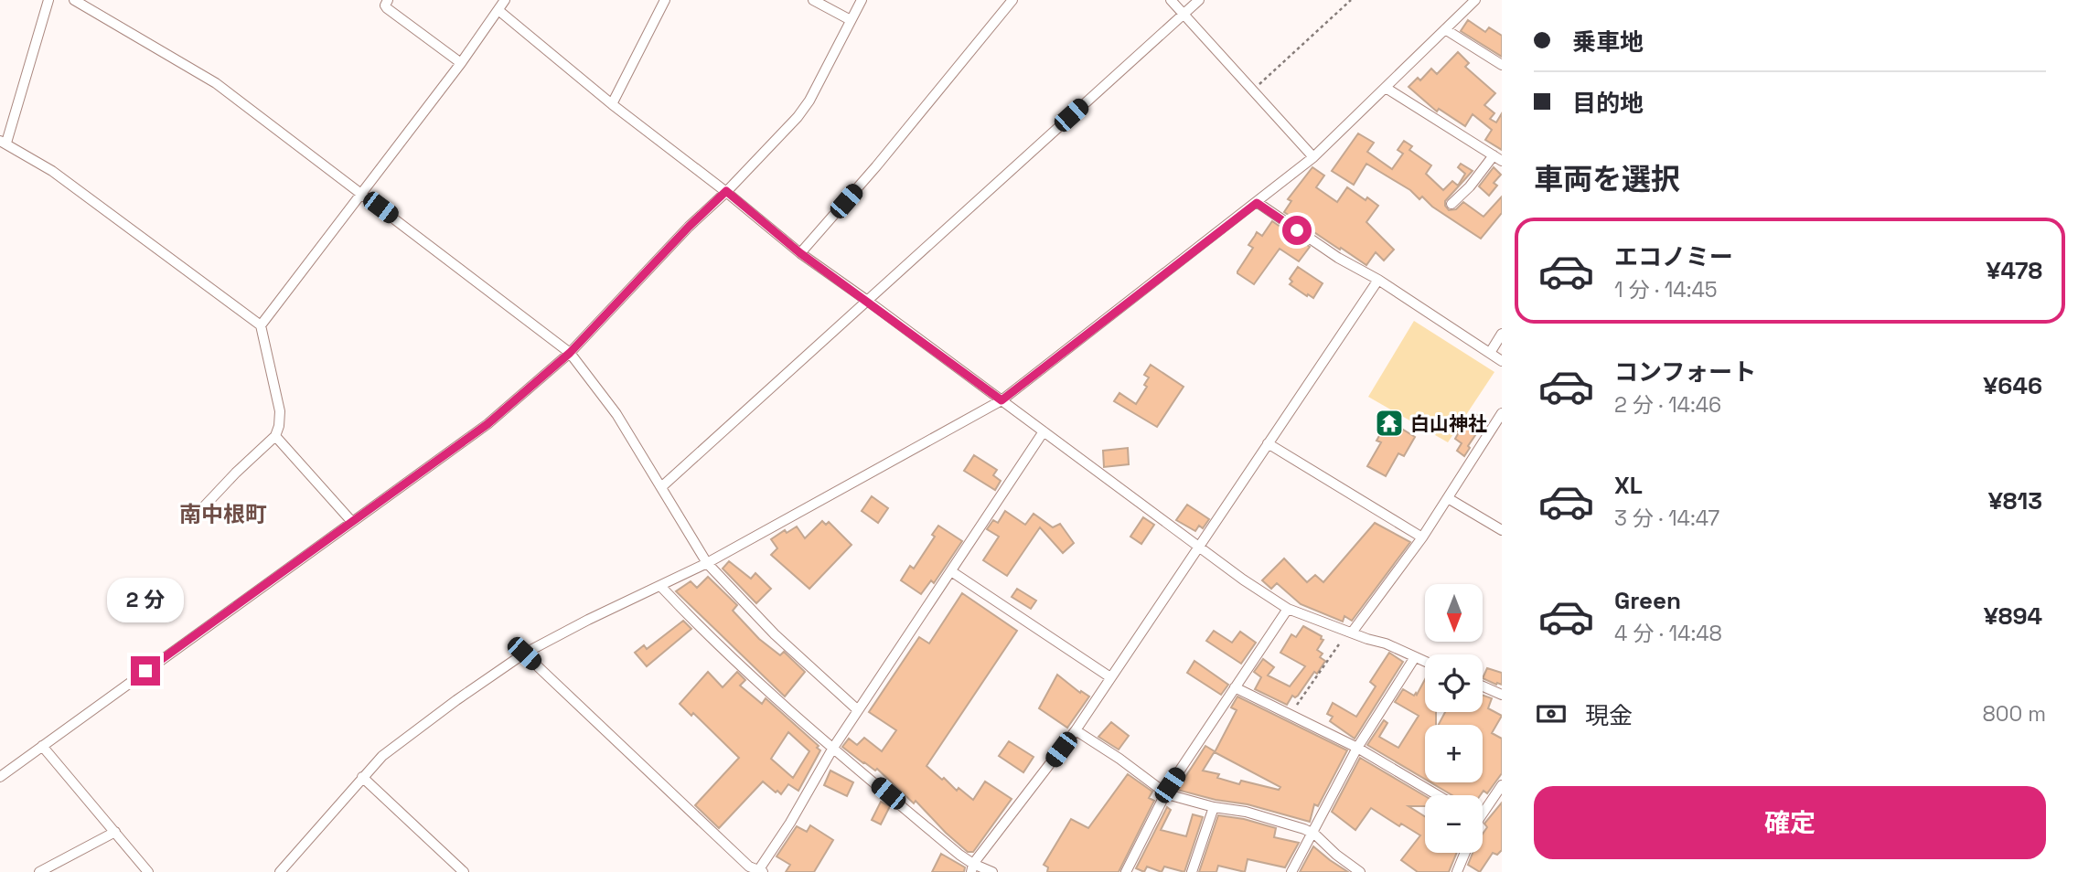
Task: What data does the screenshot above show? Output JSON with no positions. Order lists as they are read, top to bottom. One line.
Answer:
{"districts":["南中根町"],"places":{"temple":["白山神社"]},"north":"bottom","page":{"banner":["乗車地","目的地"],"heading":"車両を選択","list":[{"name":"エコノミー","note":"1 分 · 14:45","value":"¥478"},{"name":"コンフォート","note":"2 分 · 14:46","value":"¥646"},{"name":"XL","note":"3 分 · 14:47","value":"¥813"},{"name":"Green","note":"4 分 · 14:48","value":"¥894"}],"bubble":"2 分","map_buttons":["+","−"],"pay":["現金","800 m"],"buttons":"確定"}}
